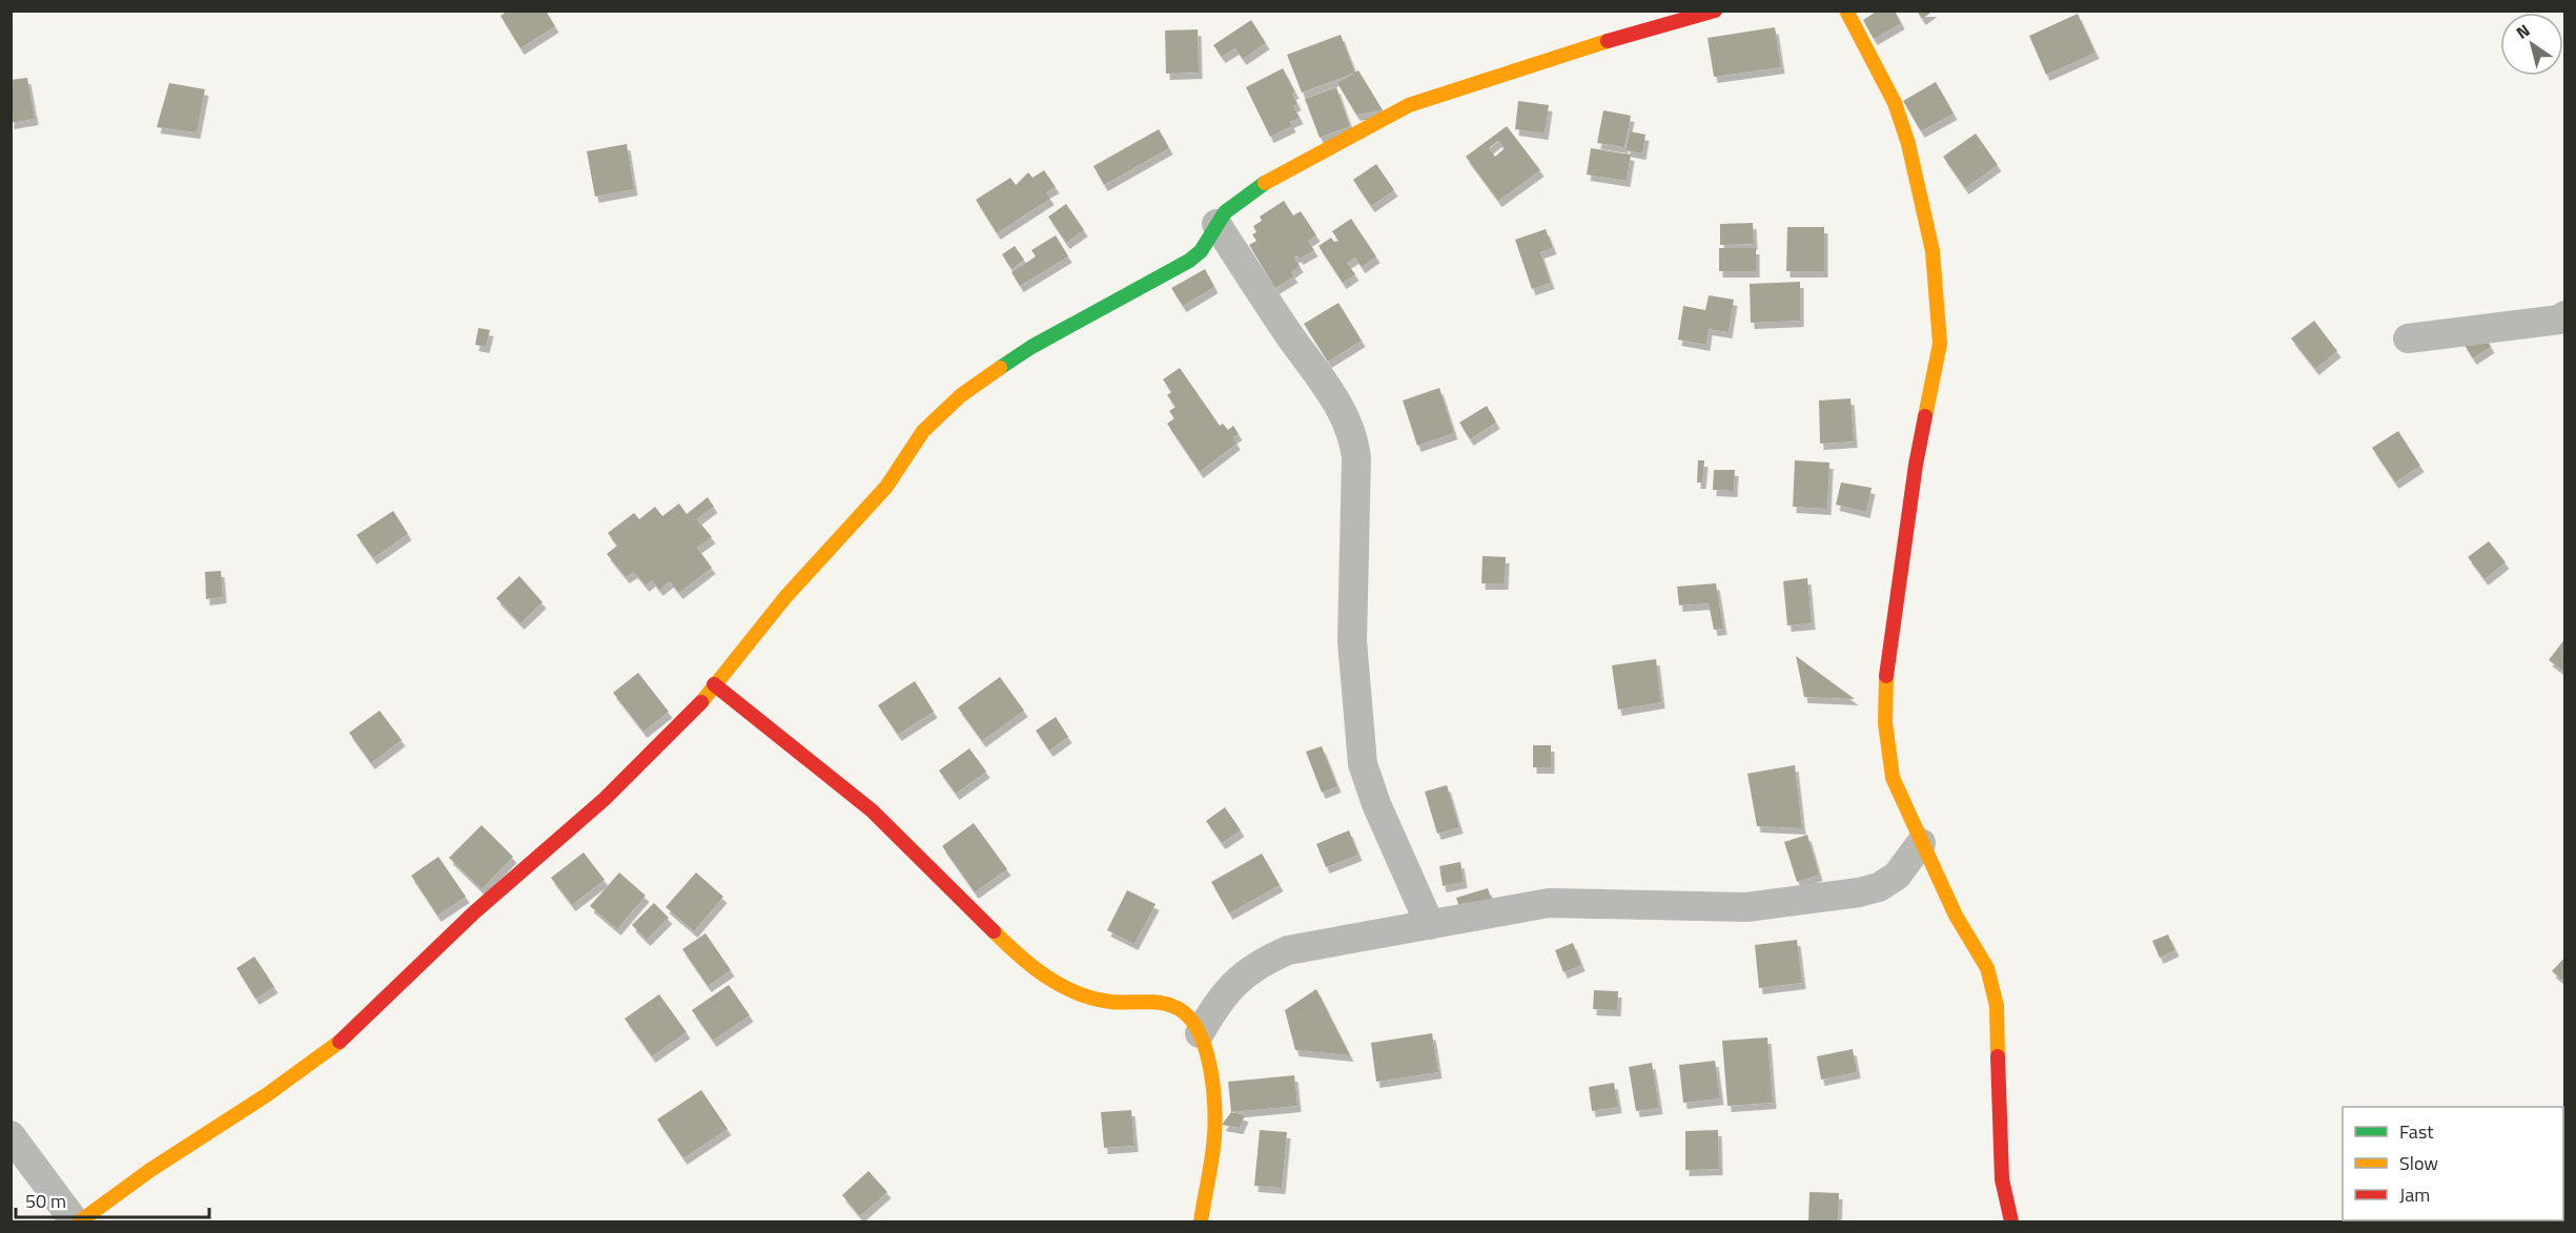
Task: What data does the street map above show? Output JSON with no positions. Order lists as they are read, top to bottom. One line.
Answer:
{"legend":["Fast","Slow","Jam"],"scale_bar":"50 m","north":"top left"}
